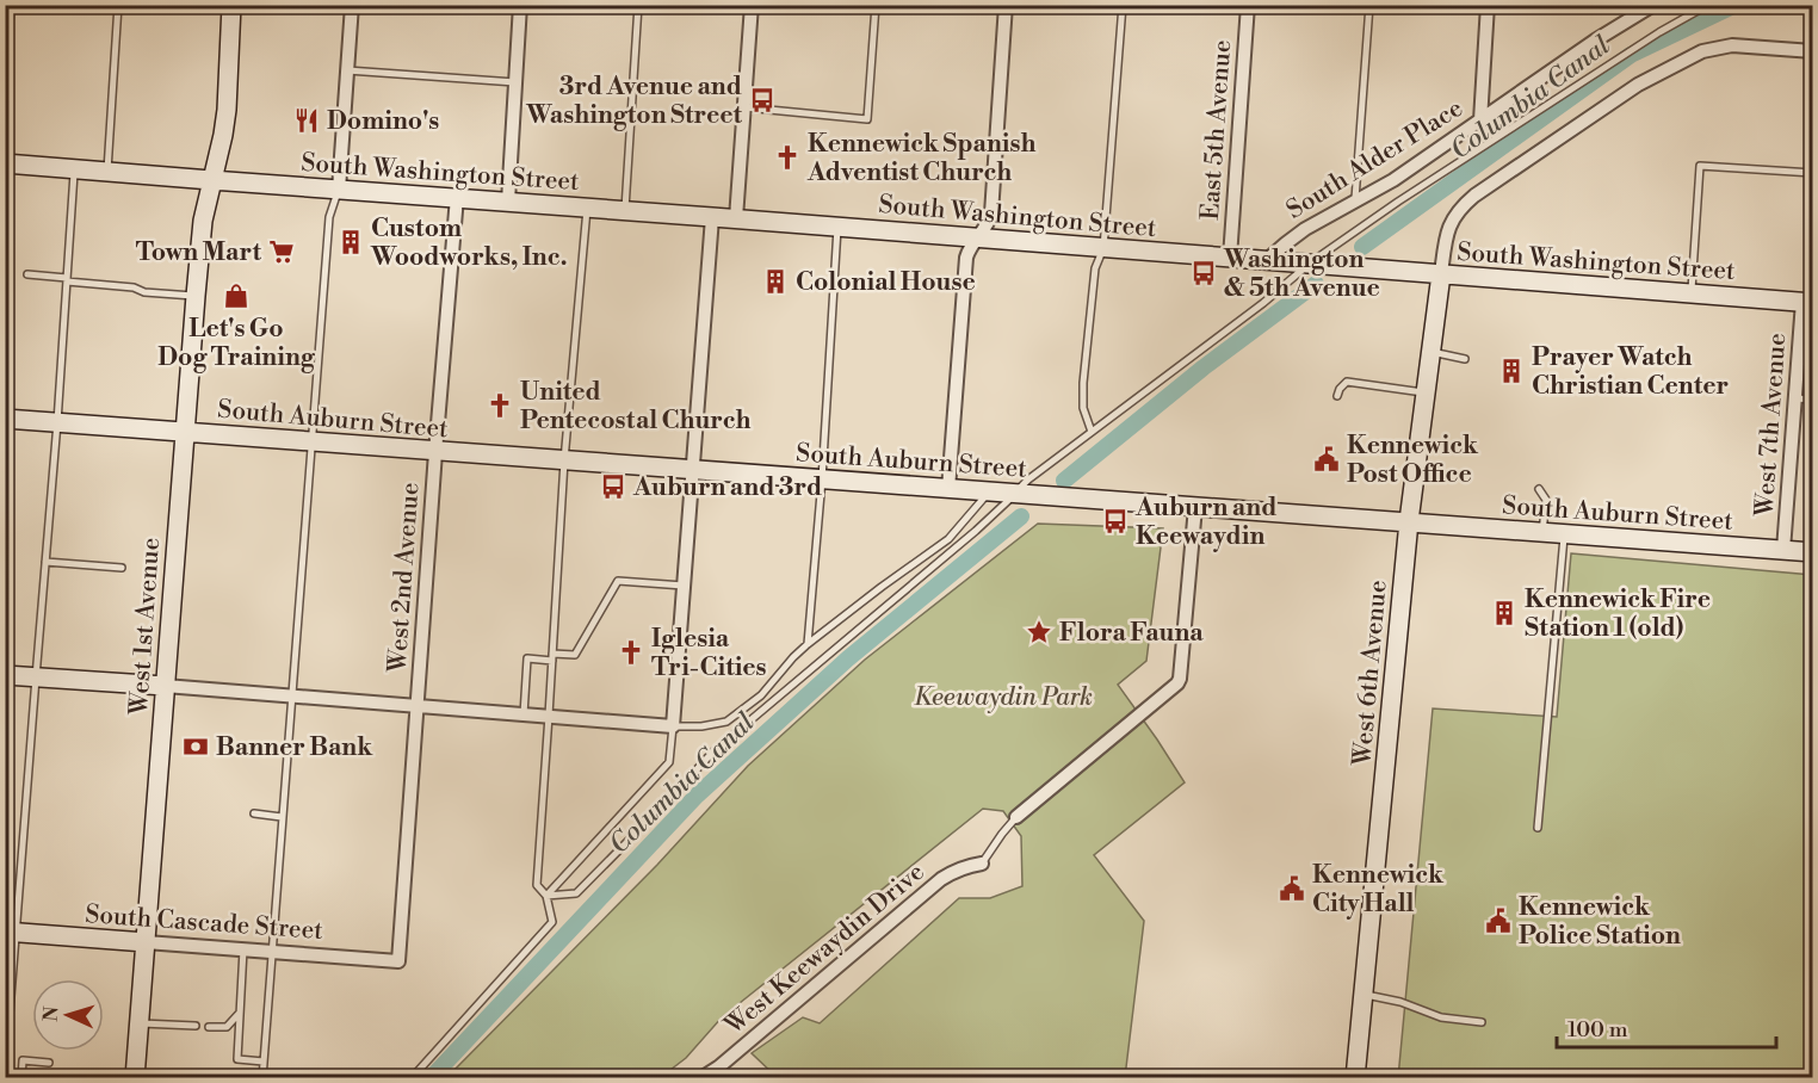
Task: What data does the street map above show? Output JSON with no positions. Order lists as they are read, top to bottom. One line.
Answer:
{"streets":{"street":["East 5th Avenue","South Alder Place","South Washington Street","South Auburn Street","West 7th Avenue","West 2nd Avenue","West 1st Avenue","West 6th Avenue","South Cascade Street","West Keewaydin Drive"]},"crossings":[["East 5th Avenue","South Washington Street"],["South Alder Place","South Washington Street"],["South Washington Street","West 7th Avenue"],["South Washington Street","West 2nd Avenue"],["South Washington Street","West 1st Avenue"],["South Washington Street","West 6th Avenue"],["South Auburn Street","West 7th Avenue"],["South Auburn Street","West 2nd Avenue"],["South Auburn Street","West 1st Avenue"],["South Auburn Street","West 6th Avenue"],["West 2nd Avenue","South Cascade Street"],["West 1st Avenue","South Cascade Street"]],"water":["Columbia Canal"],"parks":["Keewaydin Park"],"places":{"bus stop":["3rd Avenue and Washington Street","Washington & 5th Avenue","Auburn and 3rd","Auburn and Keewaydin"],"restaurant":["Domino's"],"church":["Kennewick Spanish Adventist Church","United Pentecostal Church","Iglesia Tri-Cities"],"building":["Custom Woodworks, Inc.","Colonial House","Prayer Watch Christian Center","Kennewick Fire Station 1 (old)"],"supermarket":["Town Mart"],"shop":["Let's Go Dog Training"],"public building":["Kennewick Post Office","Kennewick City Hall","Kennewick Police Station"],"place":["Flora Fauna"],"bank":["Banner Bank"]},"scale_bar":"100 m","north":"left"}
